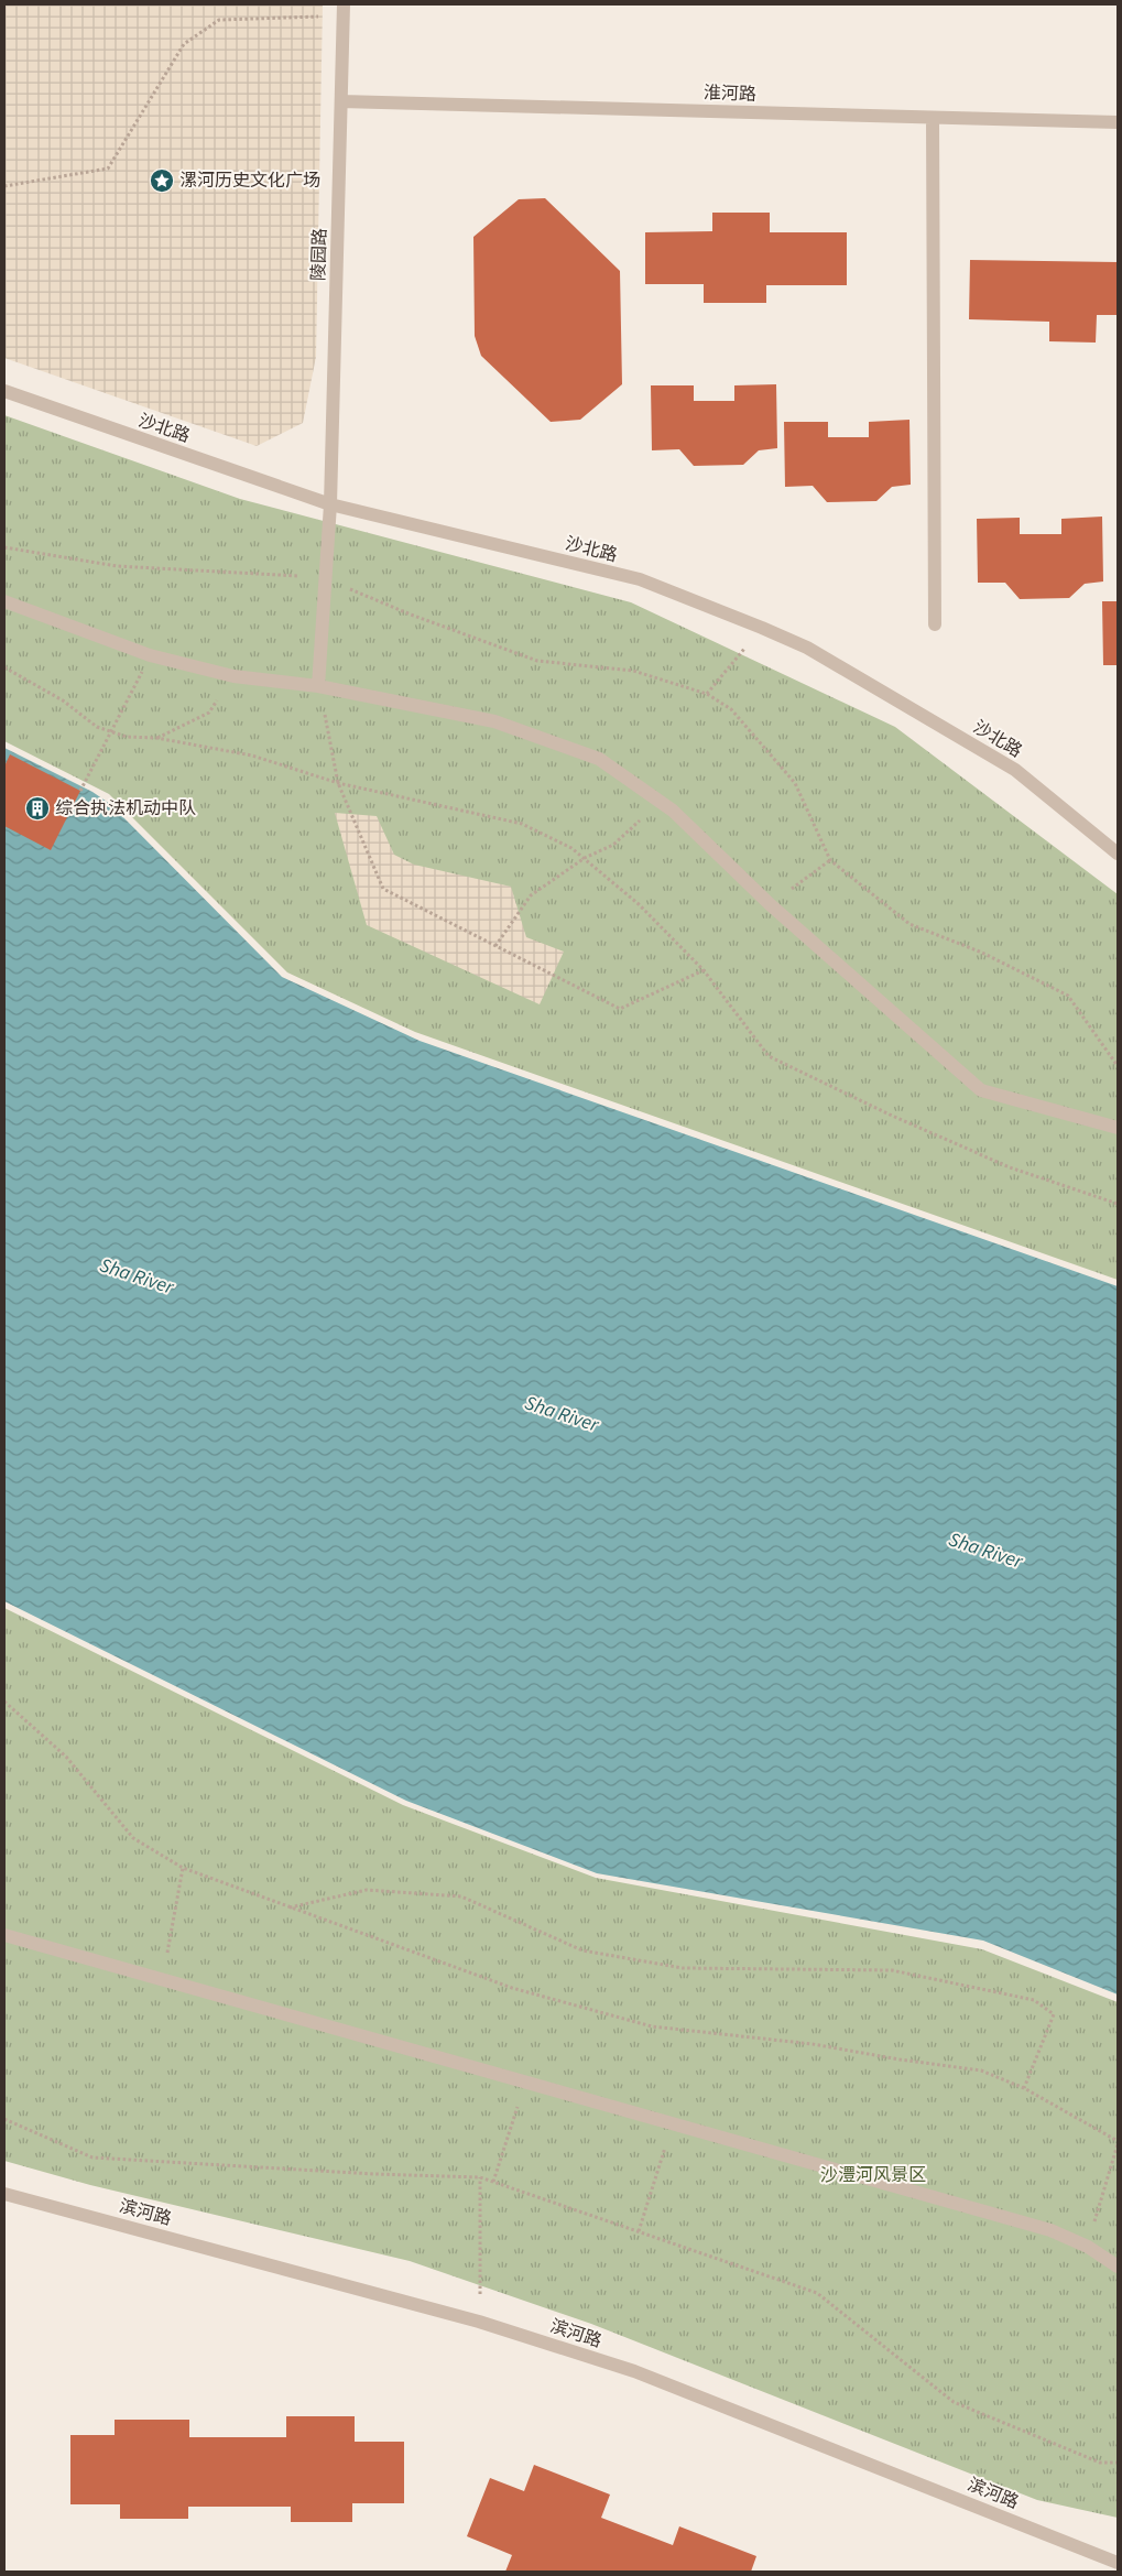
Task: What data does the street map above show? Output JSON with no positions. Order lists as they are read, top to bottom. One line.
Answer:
{"streets":{"street":["淮河路","陵园路","沙北路","滨河路"]},"crossings":[["淮河路","陵园路"],["陵园路","沙北路"]],"water":["Sha River"],"parks":["沙澧河风景区"],"places":{"place":["漯河历史文化广场"],"building":["综合执法机动中队"]}}
